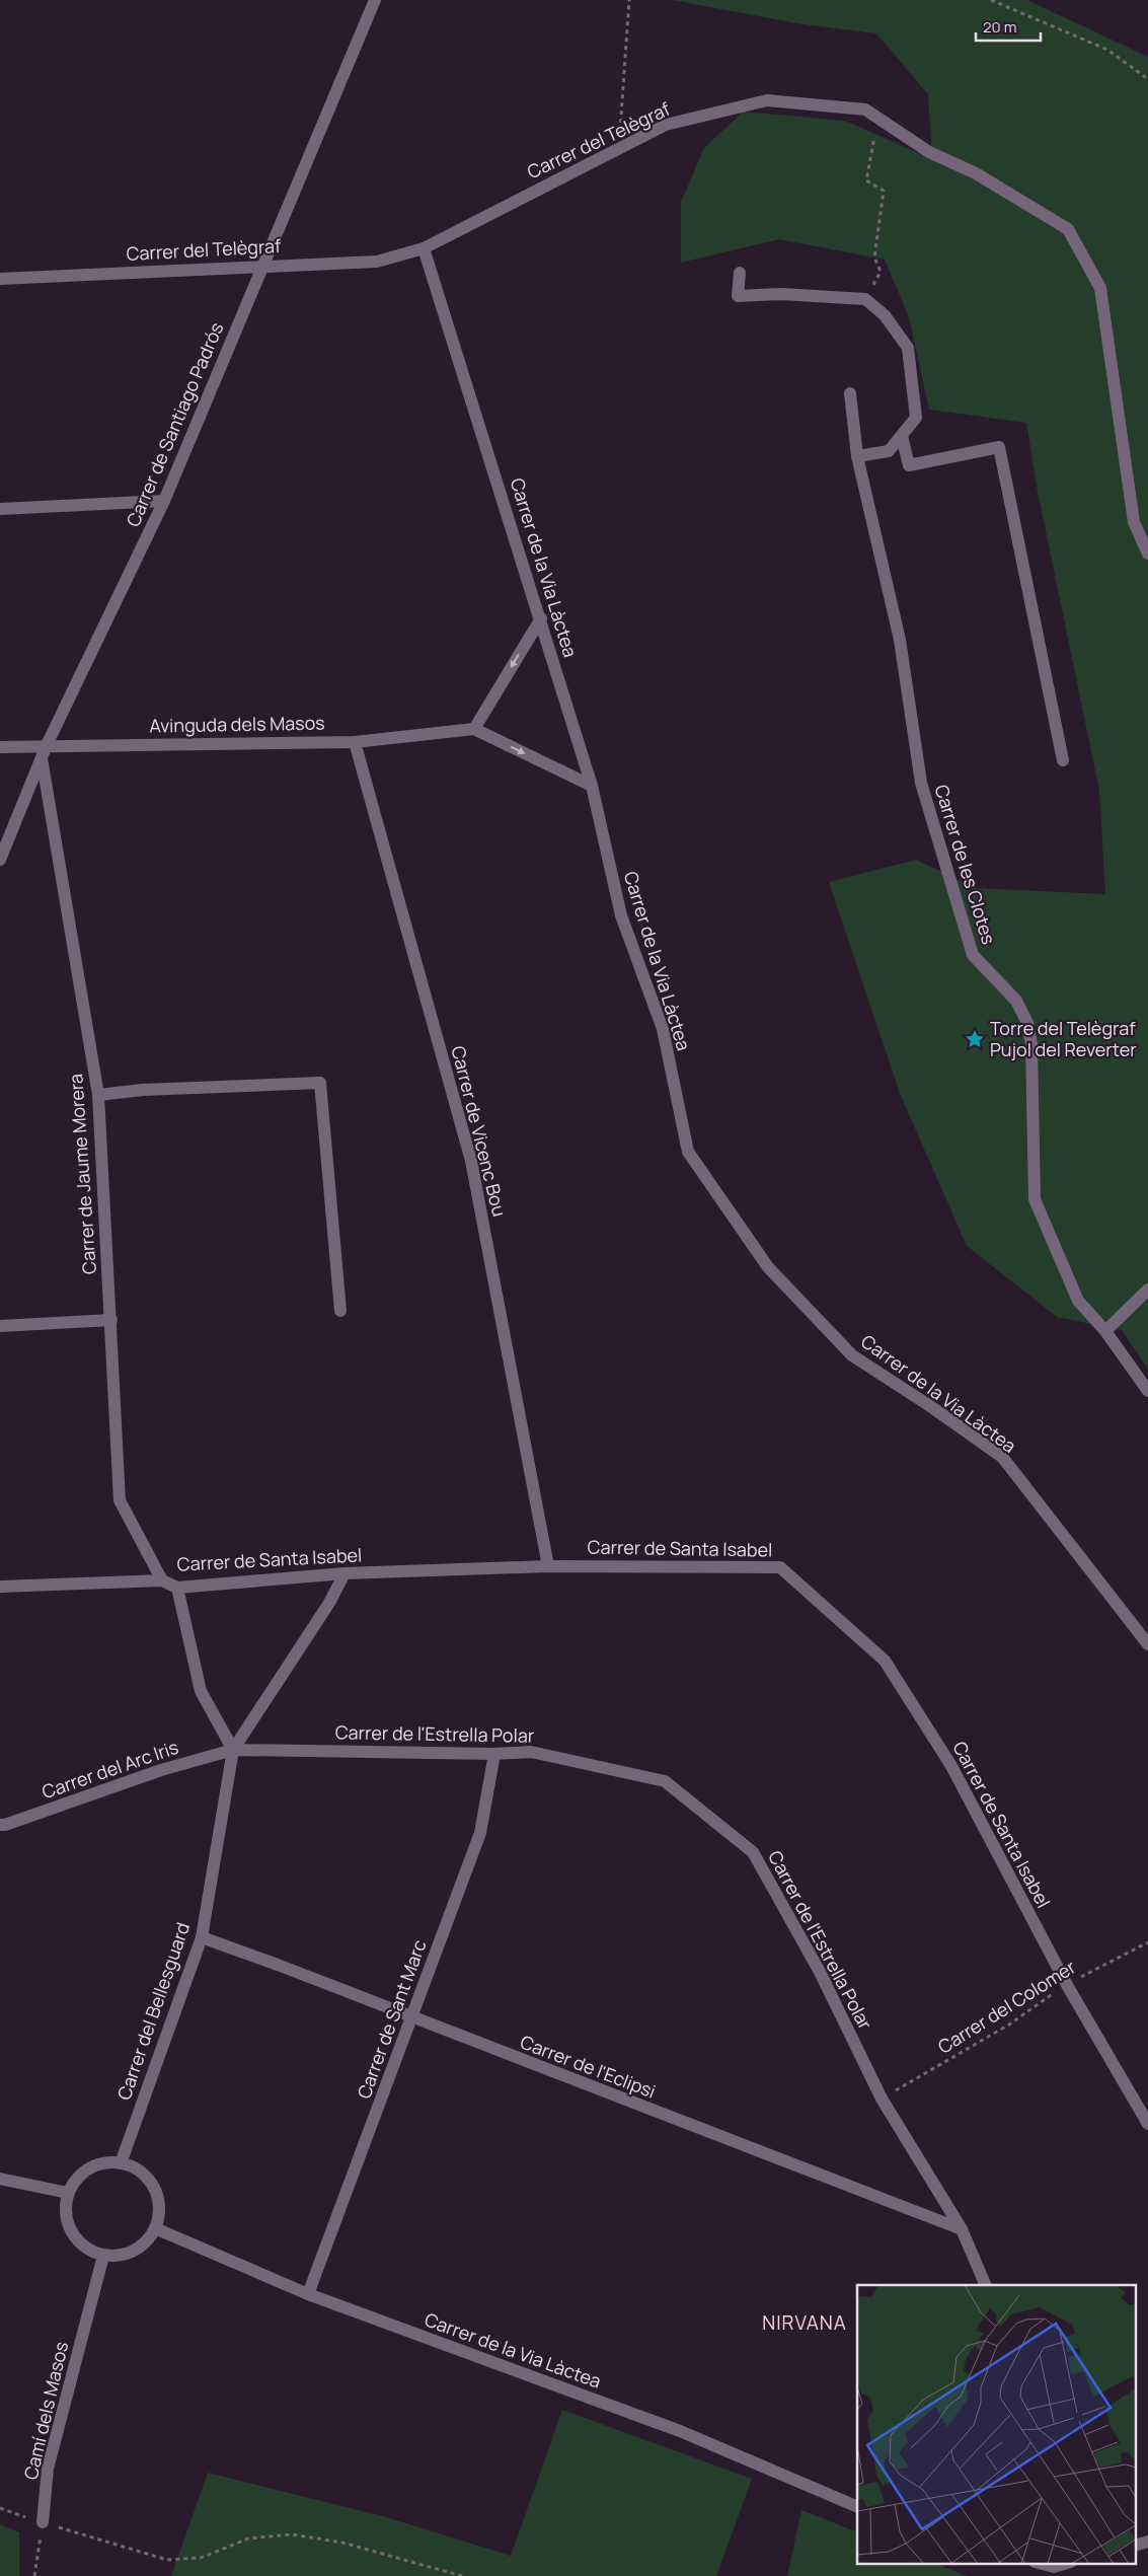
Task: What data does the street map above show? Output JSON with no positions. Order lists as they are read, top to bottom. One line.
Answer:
{"streets":{"street":["Carrer del Telègraf","Carrer de Santiago Padrós","Carrer de la Via Làctea","Avinguda dels Masos","Carrer de les Clotes","Carrer de Vicenc Bou","Carrer de Jaume Morera","Carrer de Santa Isabel","Carrer de l'Estrella Polar","Carrer del Arc Iris","Carrer del Bellesguard","Carrer de Sant Marc","Carrer de l'Eclipsi","Camí dels Masos"],"path":["Carrer del Colomer"]},"crossings":[["Carrer del Telègraf","Carrer de Santiago Padrós"],["Carrer del Telègraf","Carrer de la Via Làctea"],["Carrer de Santiago Padrós","Avinguda dels Masos"],["Carrer de Santiago Padrós","Carrer de Jaume Morera"],["Carrer de la Via Làctea","Carrer del Bellesguard"],["Carrer de la Via Làctea","Carrer de Sant Marc"],["Carrer de la Via Làctea","Camí dels Masos"],["Avinguda dels Masos","Carrer de Vicenc Bou"],["Carrer de Vicenc Bou","Carrer de Santa Isabel"],["Carrer de Jaume Morera","Carrer de Santa Isabel"],["Carrer de Santa Isabel","Carrer del Colomer"],["Carrer de Santa Isabel","Carrer del Bellesguard"],["Carrer de l'Estrella Polar","Carrer del Arc Iris"],["Carrer de l'Estrella Polar","Carrer del Colomer"],["Carrer de l'Estrella Polar","Carrer del Bellesguard"],["Carrer de l'Estrella Polar","Carrer de Sant Marc"],["Carrer de l'Estrella Polar","Carrer de l'Eclipsi"],["Carrer del Arc Iris","Carrer del Bellesguard"],["Carrer del Bellesguard","Carrer de l'Eclipsi"],["Carrer del Bellesguard","Camí dels Masos"],["Carrer de Sant Marc","Carrer de l'Eclipsi"]],"districts":["NIRVANA"],"places":{"place":["Torre del Telègraf Pujol del Reverter"]},"scale_bar":"20 m"}
